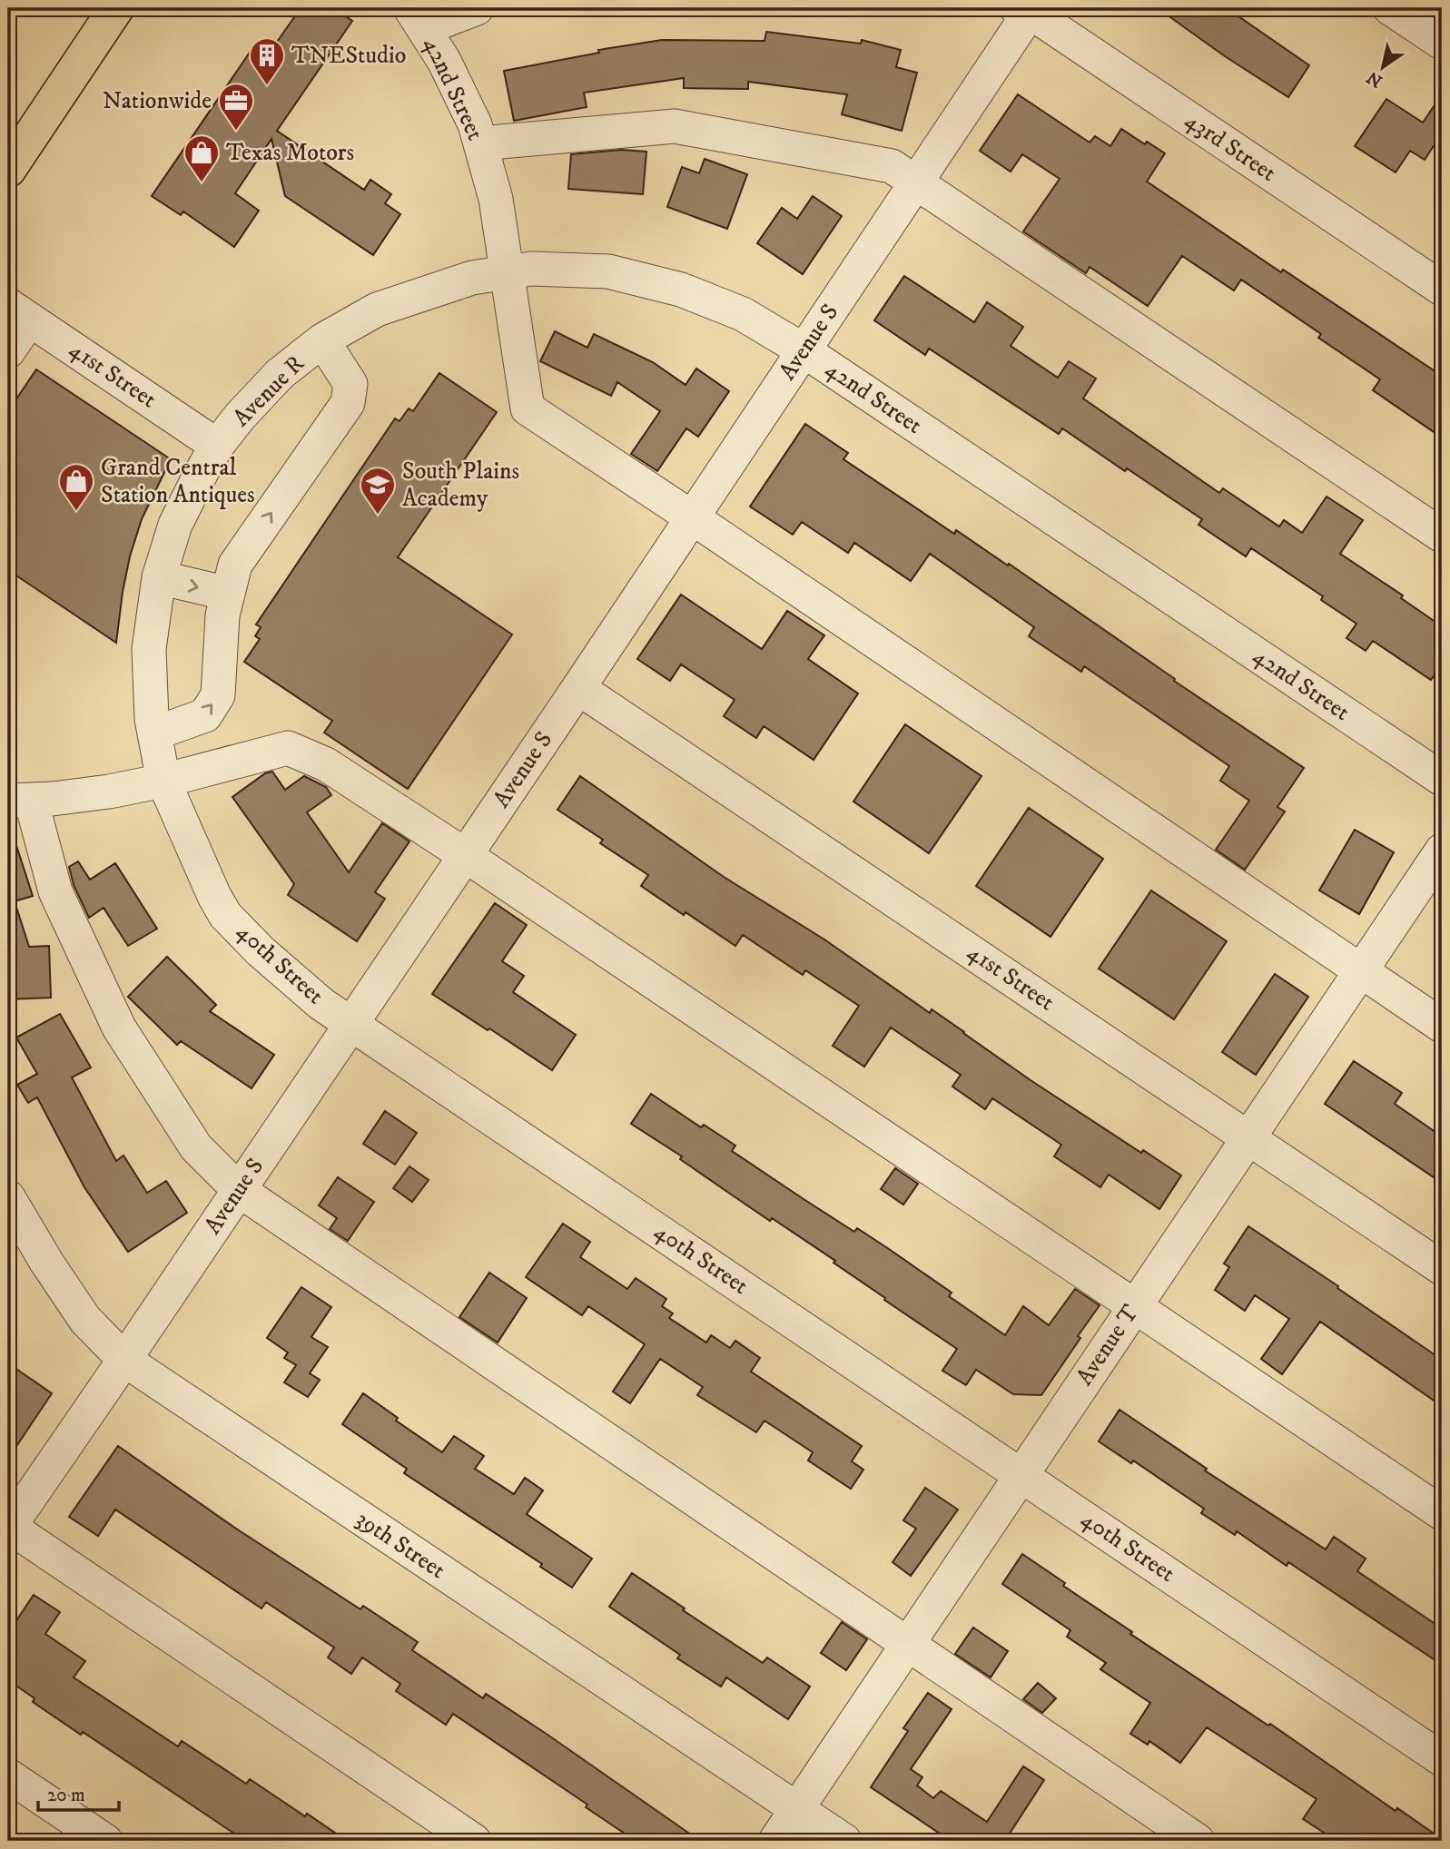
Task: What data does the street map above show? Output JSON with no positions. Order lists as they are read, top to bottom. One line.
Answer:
{"streets":{"street":["42nd Street","43rd Street","Avenue S","41st Street","Avenue R","40th Street","Avenue T","39th Street"]},"crossings":[["42nd Street","Avenue S"],["42nd Street","Avenue R"],["43rd Street","Avenue S"],["Avenue S","41st Street"],["Avenue S","40th Street"],["Avenue S","39th Street"],["41st Street","Avenue R"],["41st Street","Avenue T"],["Avenue R","40th Street"],["40th Street","Avenue T"],["Avenue T","39th Street"]],"places":{"building":["TNEStudio"],"office":["Nationwide"],"shop":["Texas Motors","Grand Central Station Antiques"],"school or university":["South Plains Academy"]},"scale_bar":"20 m","north":"bottom left"}
